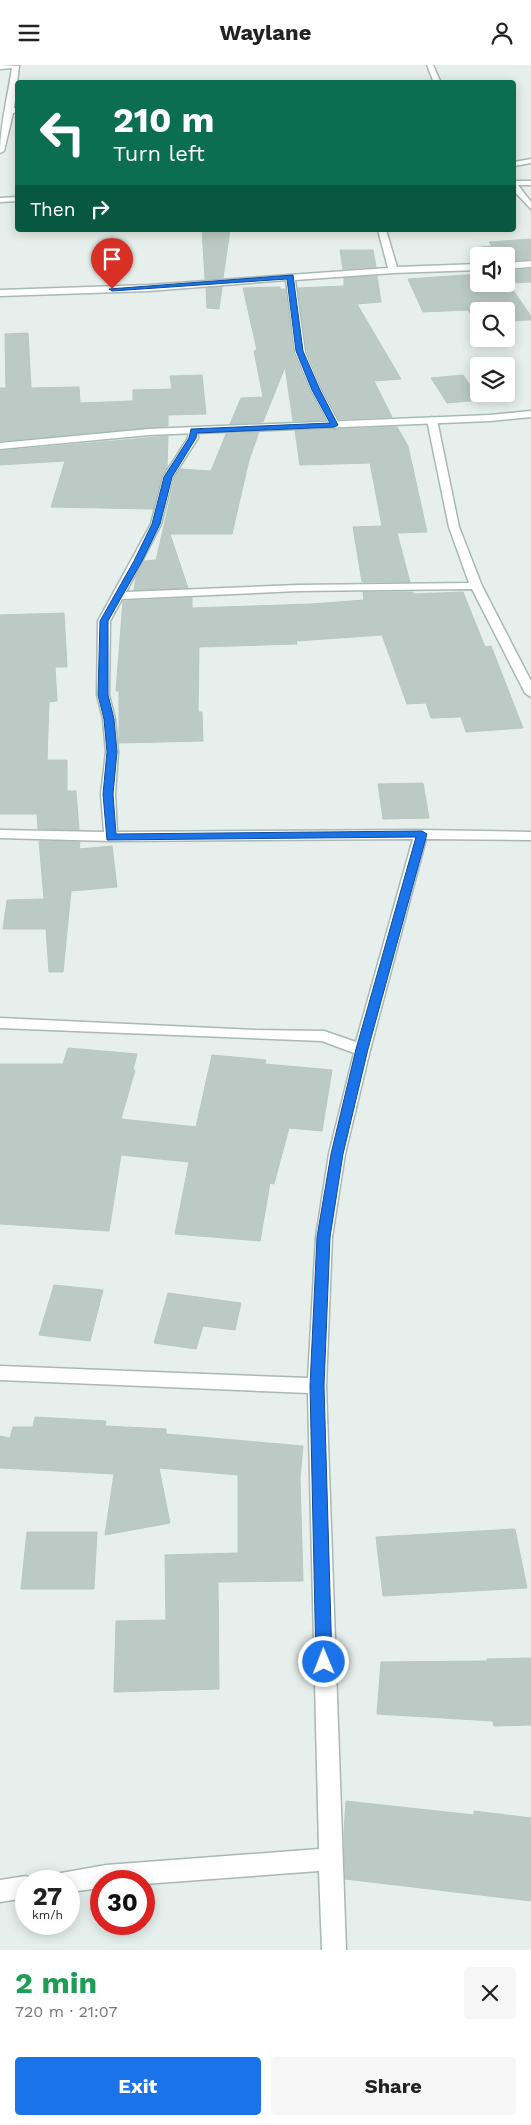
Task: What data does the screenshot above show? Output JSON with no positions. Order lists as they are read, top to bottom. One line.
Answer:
{"page":{"header":"Waylane","turn":["210 m","Turn left"],"then":"Then","speed":"27 km/h","limit":"30","heading":["2 min","720 m · 21:07"],"buttons":["Exit","Share"]}}
